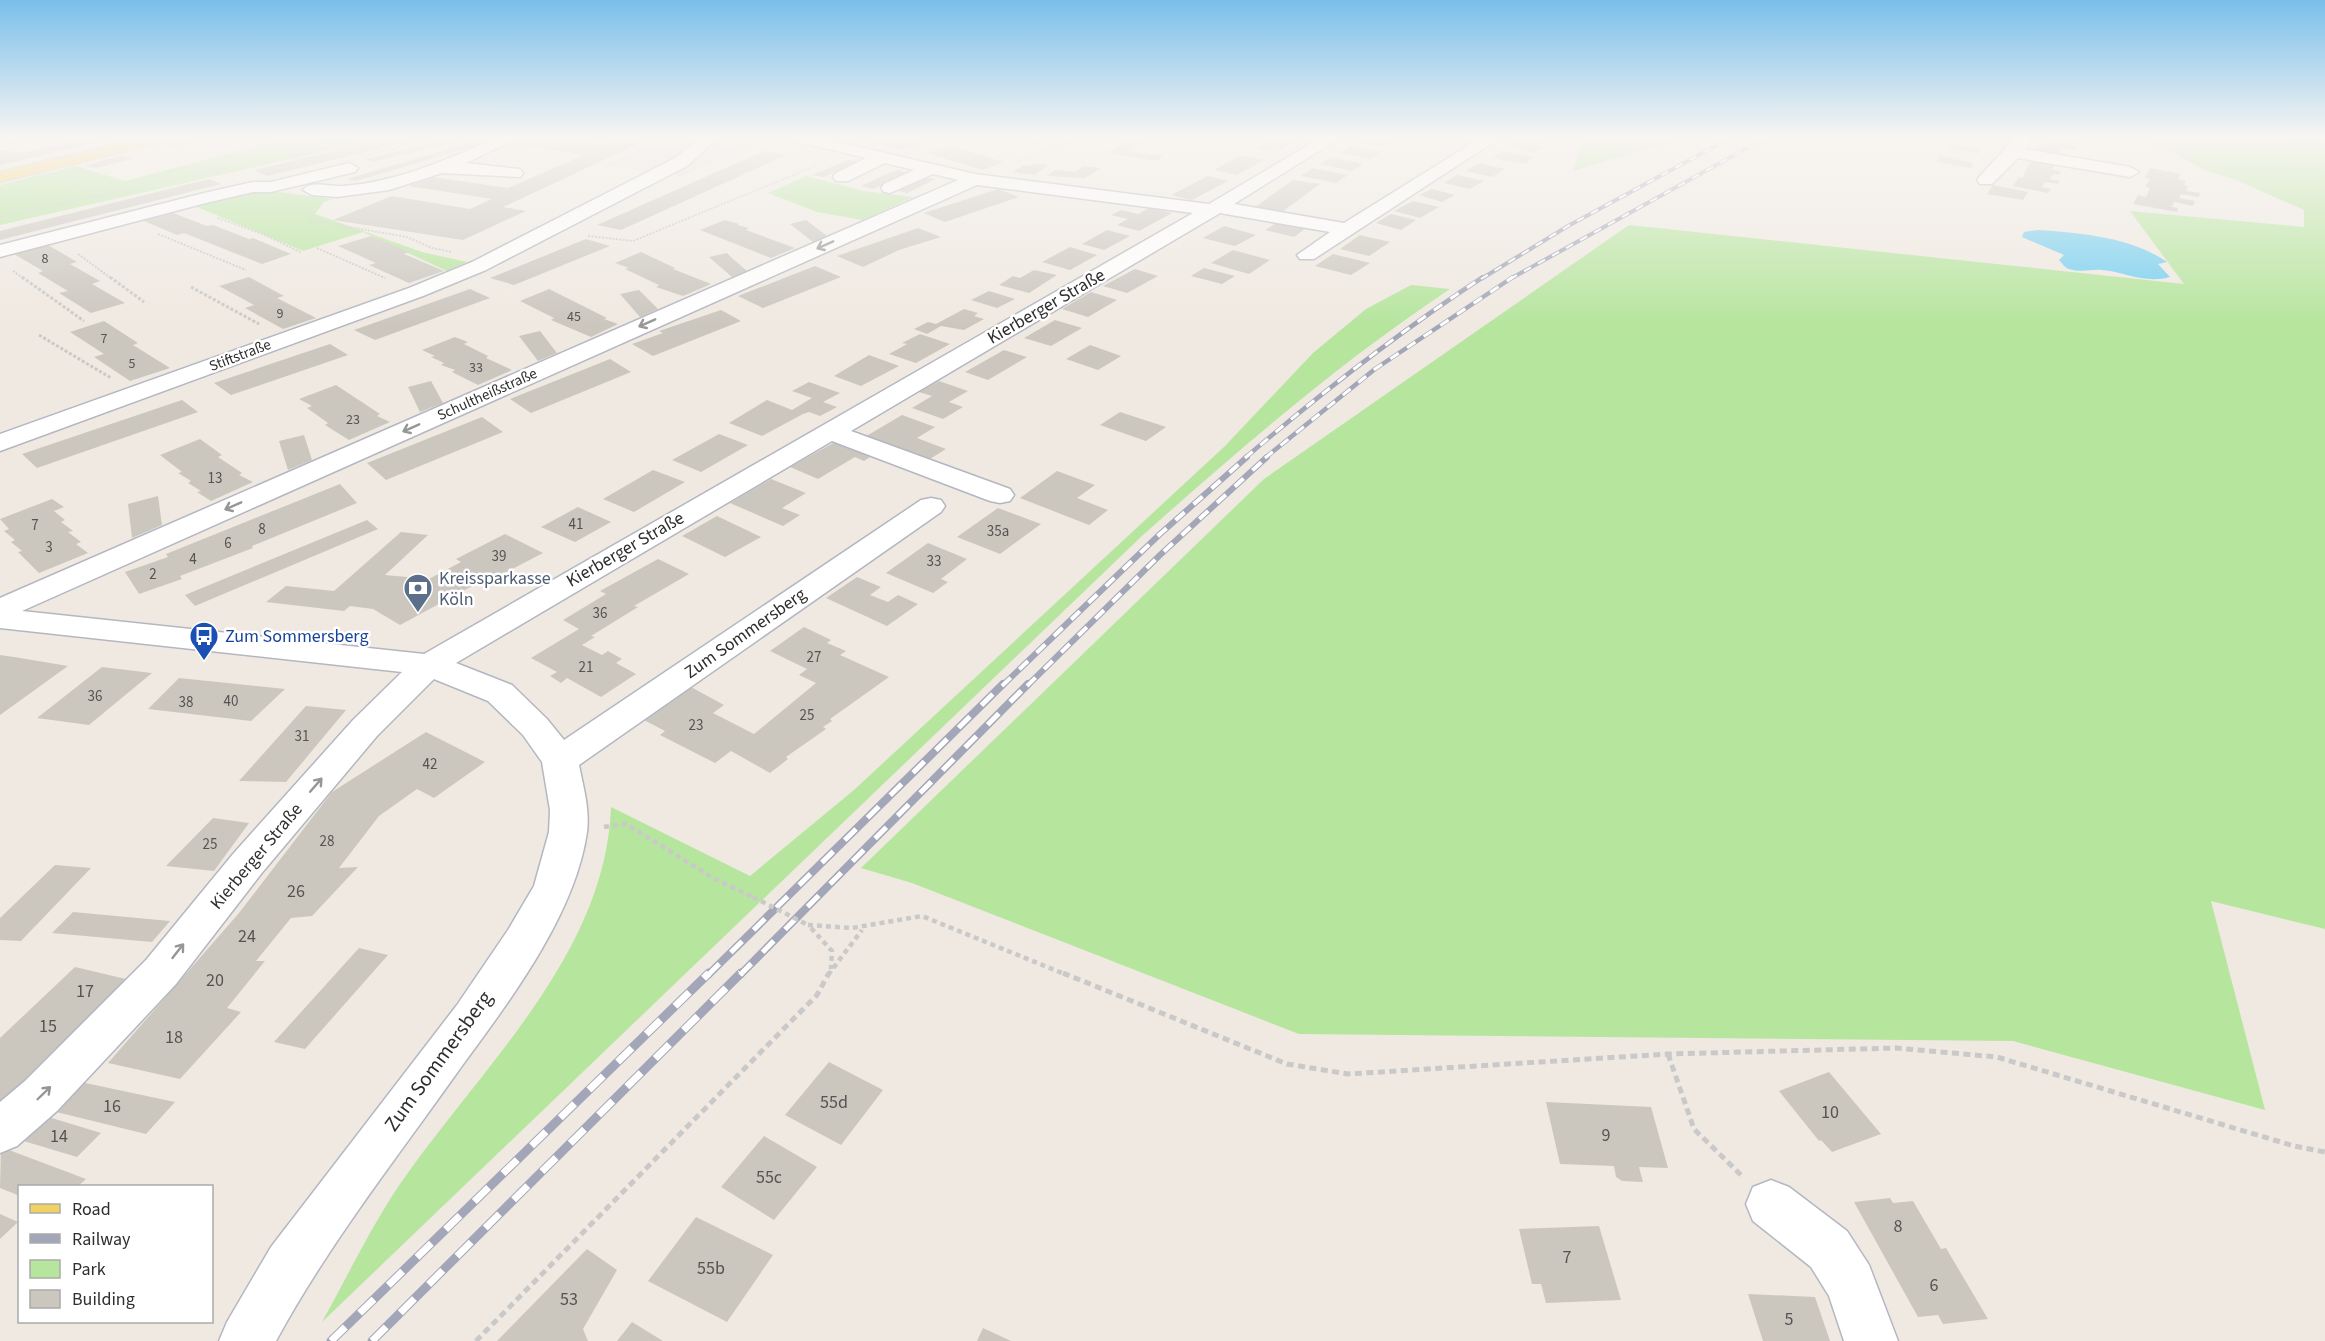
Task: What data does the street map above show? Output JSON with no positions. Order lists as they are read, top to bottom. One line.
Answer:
{"streets":{"street":["Kierberger Straße","Stiftstraße","Schultheißstraße","Zum Sommersberg"]},"crossings":[["Kierberger Straße","Zum Sommersberg"]],"one_way":["Kierberger Straße","Schultheißstraße"],"places":{"bank":["Kreissparkasse Köln"],"bus stop":["Zum Sommersberg"]},"house_numbers":["8","9","45","7","5","33","23","13","41","7","8","35a","6","3","39","4","33","2","36","27","21","36","40","38","25","23","31","42","28","25","26","24","20","17","15","18","55d","16","10","9","14","55c","8","7","55b","6","53","5"],"legend":["Road","Railway","Park","Building"]}
